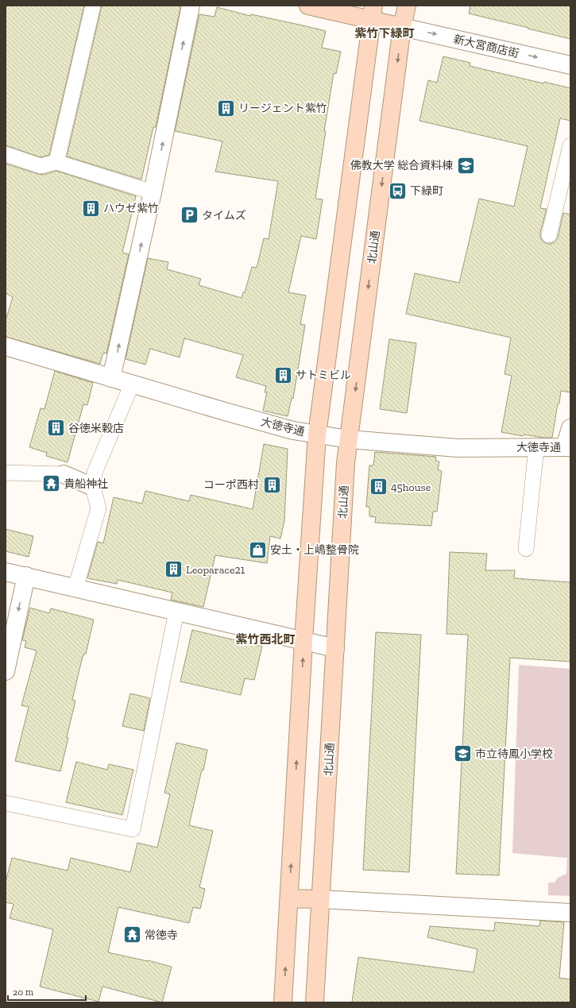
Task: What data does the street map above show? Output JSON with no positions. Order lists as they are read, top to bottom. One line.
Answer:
{"streets":{"street":["新大宮商店街","北山通","大徳寺通"]},"crossings":[["新大宮商店街","北山通"],["北山通","大徳寺通"]],"one_way":["新大宮商店街"],"districts":["紫竹下緑町","紫竹西北町"],"places":{"building":["リージェント紫竹","ハウゼ紫竹","サトミビル","谷徳米穀店","コーポ西村","45house","Leoparace21"],"school or university":["佛教大学 総合資料棟","市立待鳳小学校"],"bus stop":["下緑町"],"parking":["タイムズ"],"temple":["貴船神社","常徳寺"],"shop":["安土・上嶋整骨院"]},"scale_bar":"20 m"}
